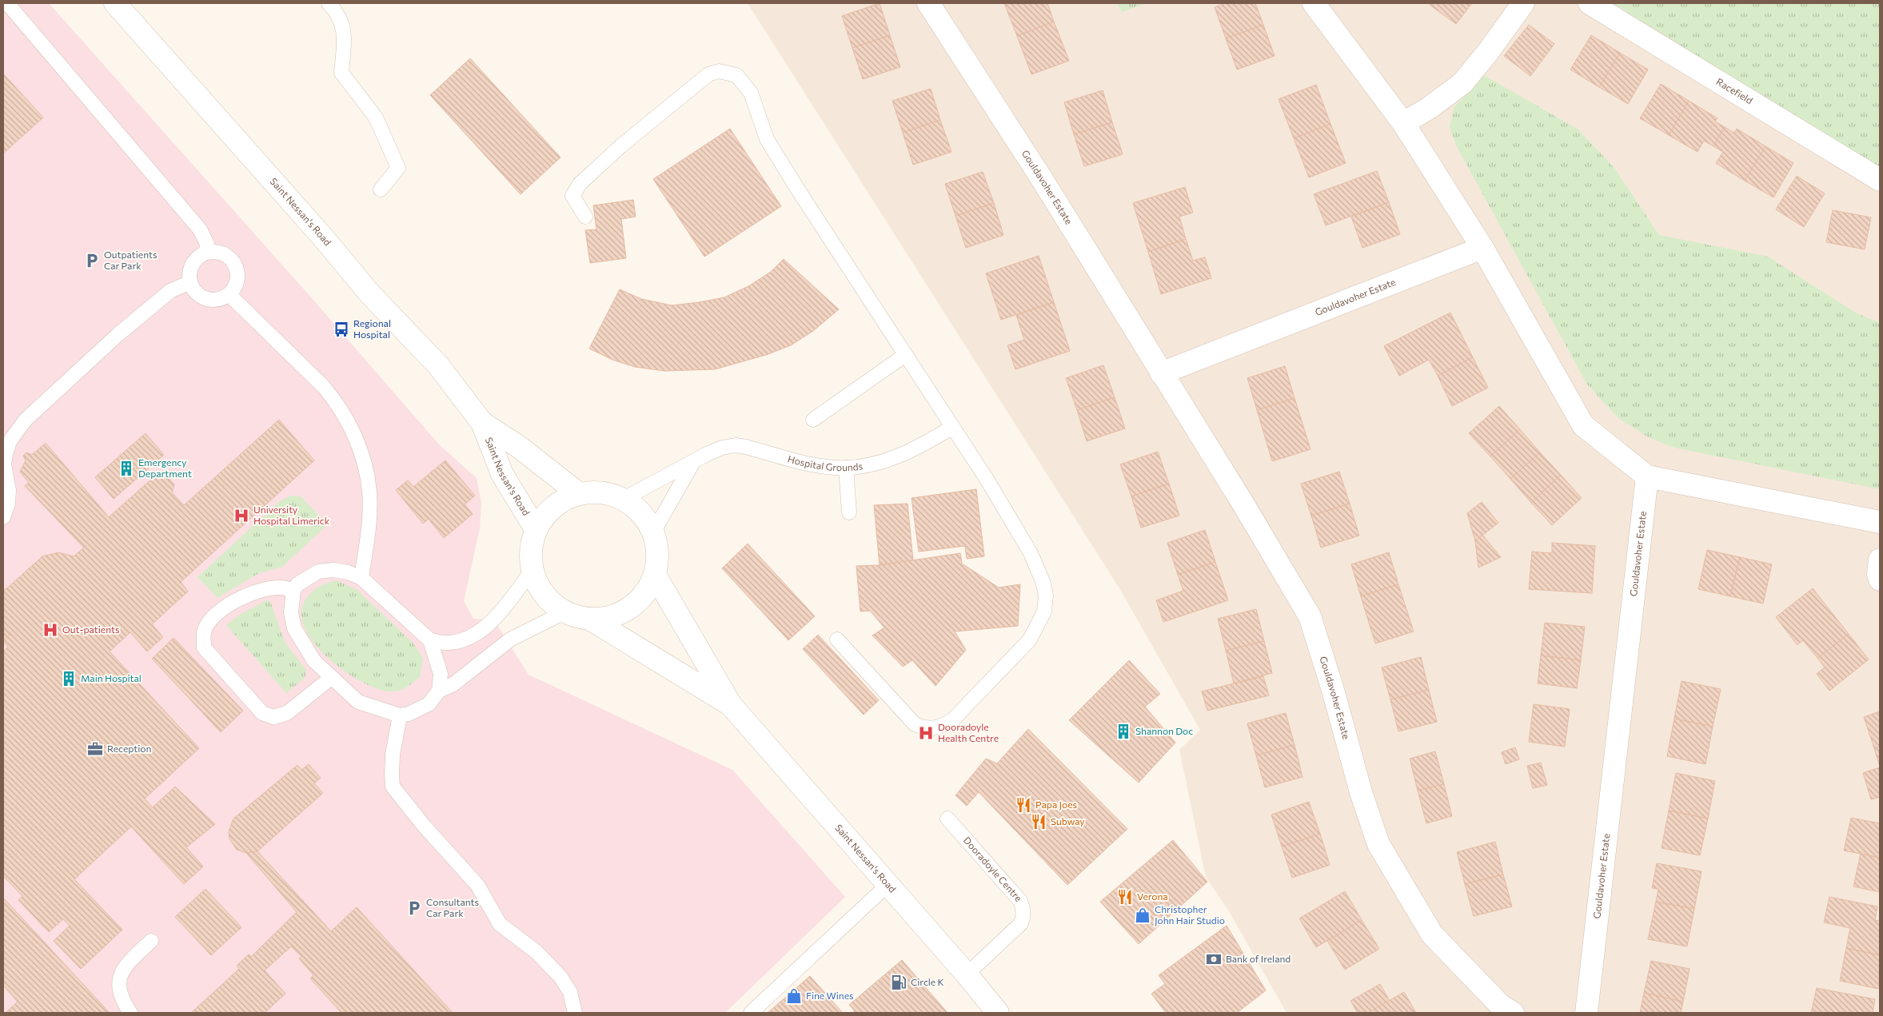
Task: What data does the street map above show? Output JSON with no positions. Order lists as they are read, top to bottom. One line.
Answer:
{"streets":{"street":["Racefield","Gouldavoher Estate","Saint Nessan's Road"],"lane":["Hospital Grounds","Dooradoyle Centre"]},"crossings":[["Saint Nessan's Road","Hospital Grounds"],["Saint Nessan's Road","Dooradoyle Centre"]],"places":{"parking":["Outpatients Car Park","Consultants Car Park"],"bus stop":["Regional Hospital"],"building":["Emergency Department","Main Hospital","Shannon Doc"],"hospital":["University Hospital Limerick","Out-patients","Dooradoyle Health Centre"],"office":["Reception"],"restaurant":["Papa Joes","Subway","Verona"],"shop":["Christopher John Hair Studio","Fine Wines"],"bank":["Bank of Ireland"],"fuel station":["Circle K"]}}
